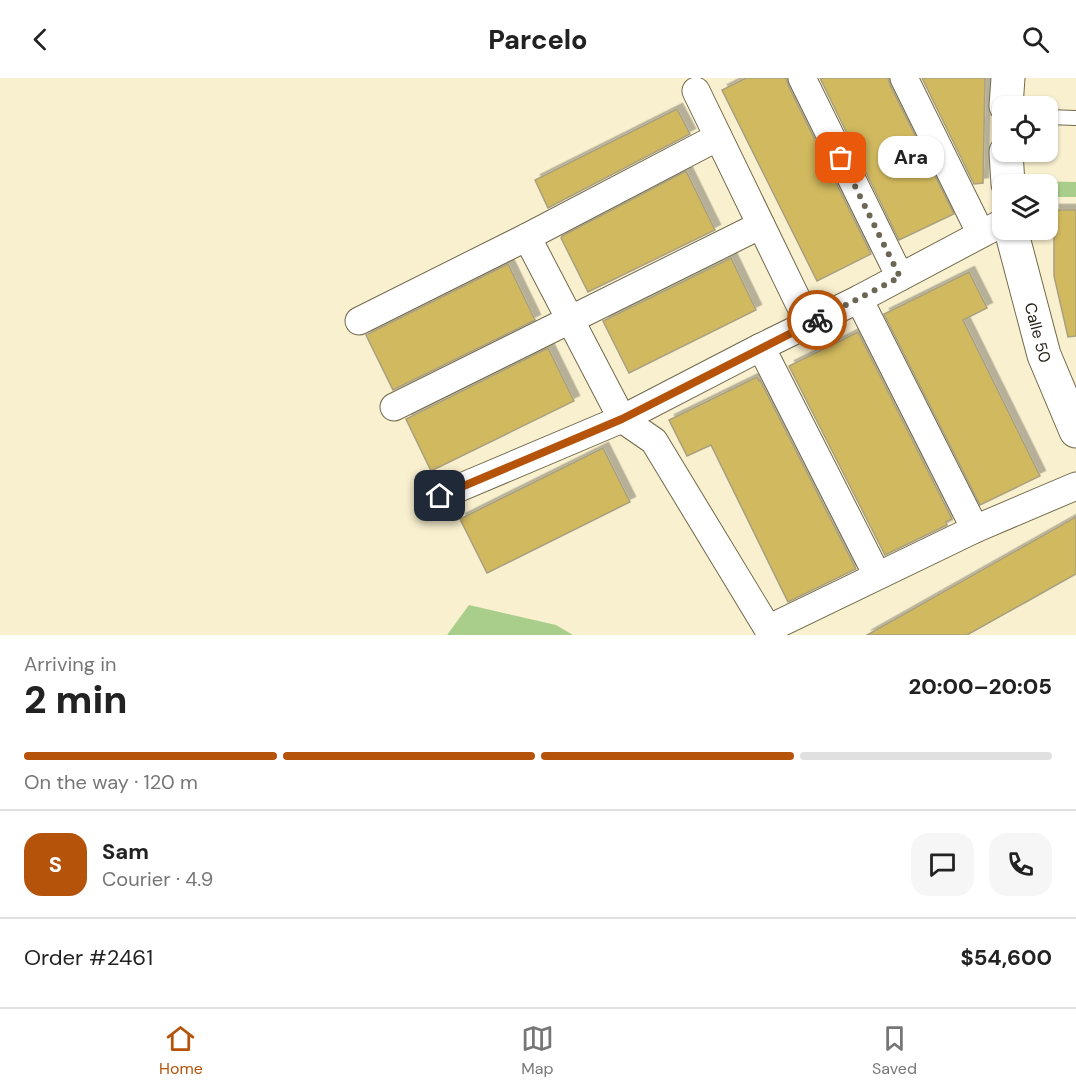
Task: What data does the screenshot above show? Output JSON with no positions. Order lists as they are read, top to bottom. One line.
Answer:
{"streets":{"main road":["Calle 50"]},"places":["Ara"],"page":{"header":"Parcelo","bubble":"Ara","heading":["2 min","Arriving in","20:00–20:05"],"panel":["Sam","Courier · 4.9","Order #2461","$54,600"],"bar":"On the way · 120 m","round":"S","tabs":["Home","Map","Saved"]}}
